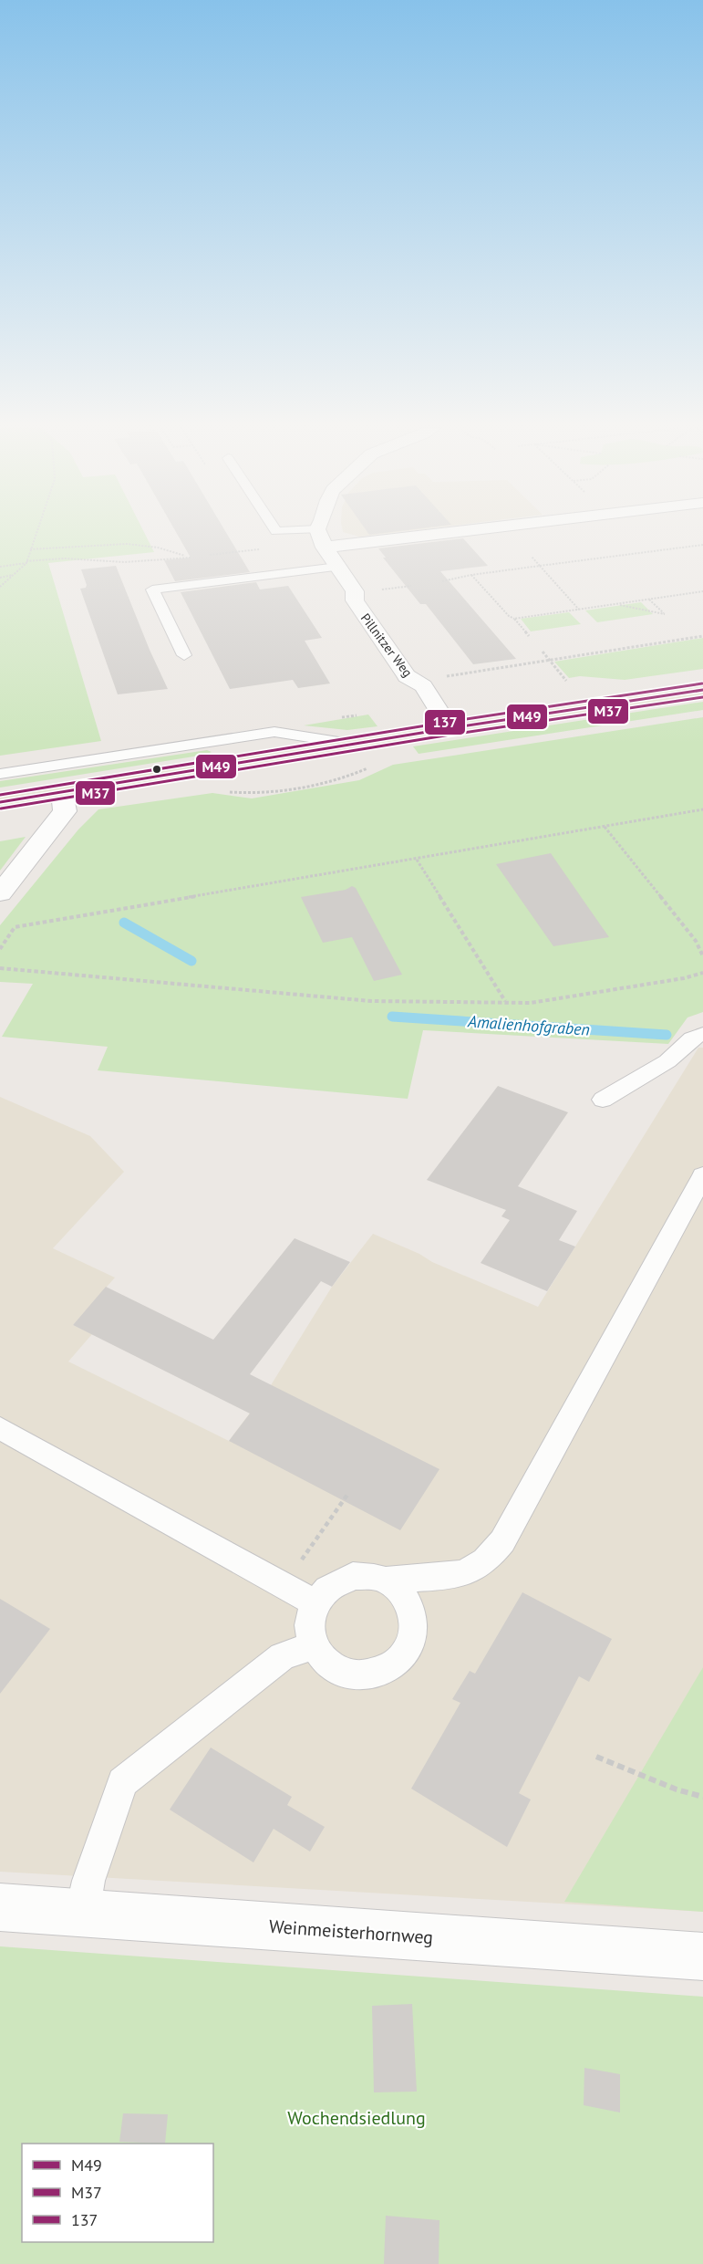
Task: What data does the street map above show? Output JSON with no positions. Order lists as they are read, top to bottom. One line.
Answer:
{"streets":{"street":["Pillnitzer Weg","Weinmeisterhornweg"]},"water":["Amalienhofgraben"],"parks":["Wochendsiedlung"],"lines":["transit line 137","transit line M49","transit line M37"],"legend":["M49","M37","137"]}
